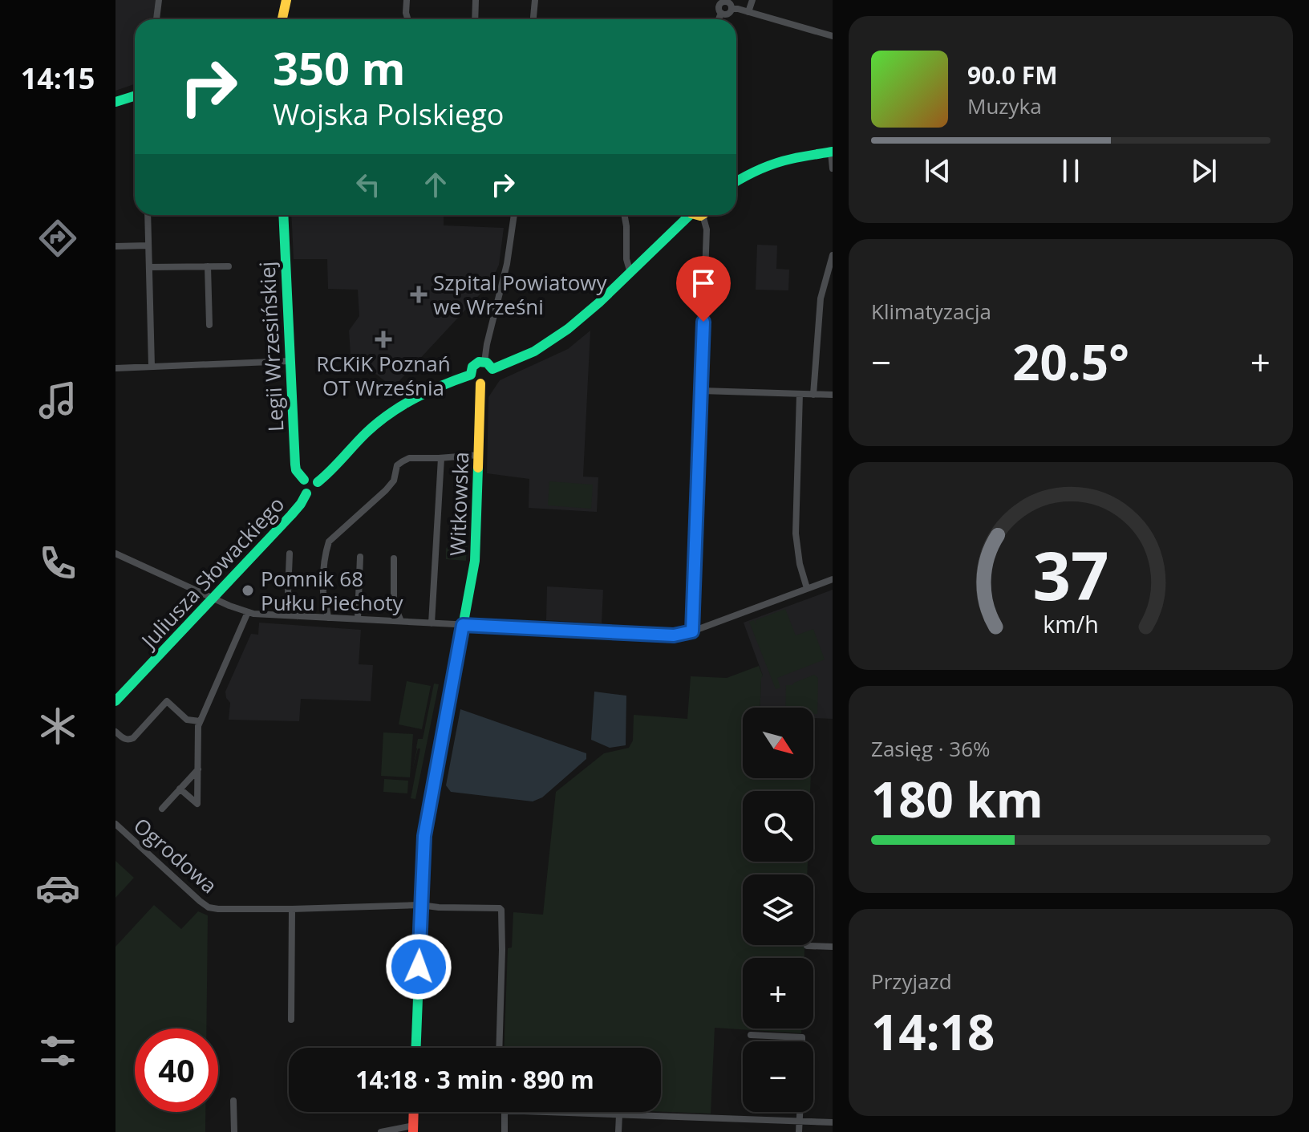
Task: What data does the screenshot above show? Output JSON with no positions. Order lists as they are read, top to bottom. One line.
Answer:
{"streets":{"street":["Legii Wrzesińskiej","Witkowska","Juliusza Słowackiego","Ogrodowa"]},"crossings":[["Legii Wrzesińskiej","Juliusza Słowackiego"],["Witkowska","Ogrodowa"]],"places":{"health":["Szpital Powiatowy we Wrześni","RCKiK Poznań OT Września"],"other":["Pomnik 68 Pułku Piechoty"]},"north":"bottom right","page":{"tabs":"14:15","turn":["350 m","Wojska Polskiego"],"song":["90.0 FM","Muzyka"],"tile":["Klimatyzacja",["Zasięg · 36%","180 km"],["Przyjazd","14:18"]],"heat":["−","20.5°","+"],"map_buttons":["+","−"],"limit":"40","trip":"14:18 · 3 min · 890 m","gauge":["37","km/h"]}}
